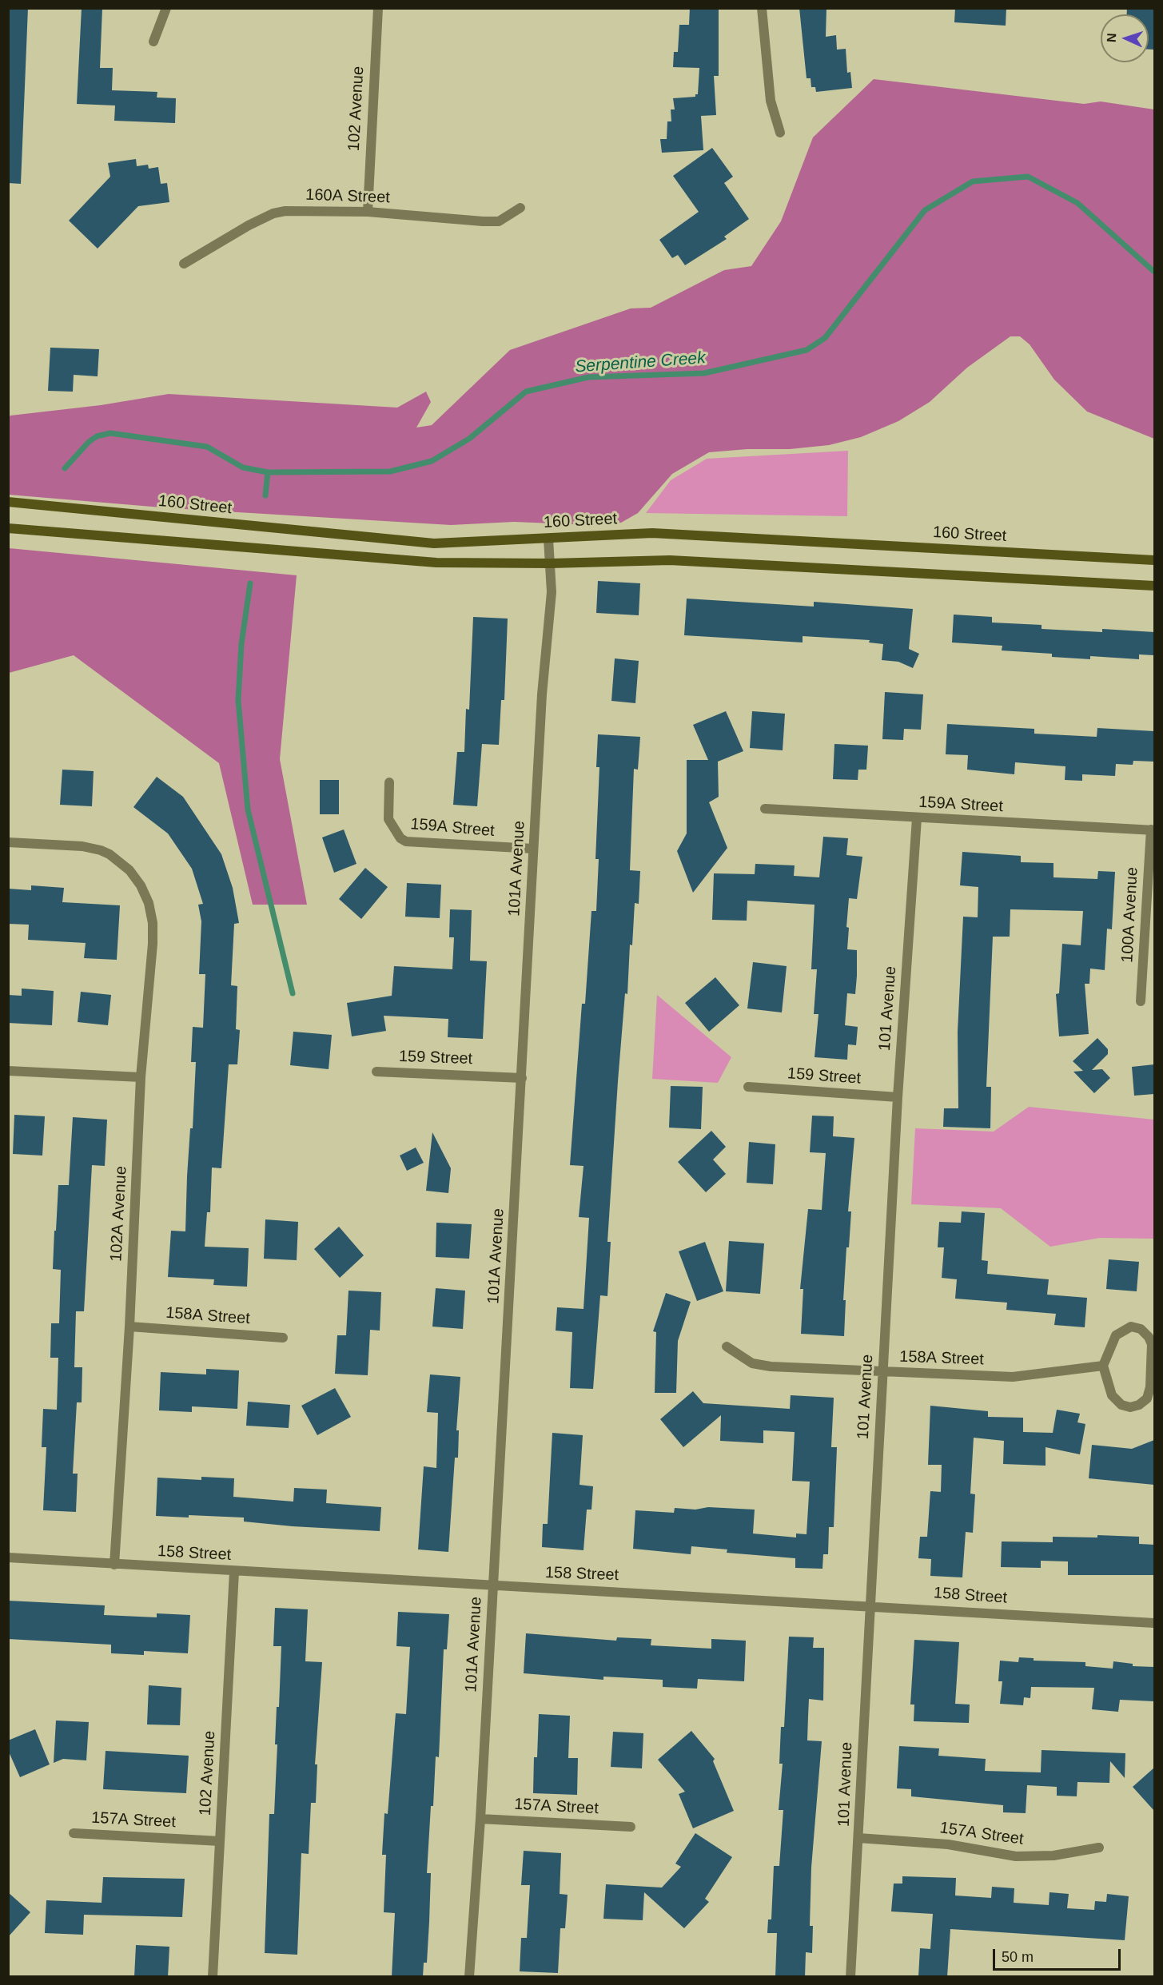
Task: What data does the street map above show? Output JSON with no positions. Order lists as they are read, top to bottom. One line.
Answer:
{"streets":{"main road":["160 Street"],"street":["102 Avenue","160A Street","159A Street","101A Avenue","100A Avenue","101 Avenue","159 Street","102A Avenue","158A Street","158 Street","157A Street"]},"crossings":[["102 Avenue","160A Street"],["102 Avenue","158 Street"],["102 Avenue","157A Street"],["160 Street","101A Avenue"],["159A Street","101A Avenue"],["159A Street","100A Avenue"],["159A Street","101 Avenue"],["101A Avenue","159 Street"],["101A Avenue","158 Street"],["101A Avenue","157A Street"],["101 Avenue","159 Street"],["101 Avenue","158A Street"],["101 Avenue","158 Street"],["101 Avenue","157A Street"],["102A Avenue","158A Street"],["102A Avenue","158 Street"]],"water":["Serpentine Creek"],"scale_bar":"50 m","north":"left"}
